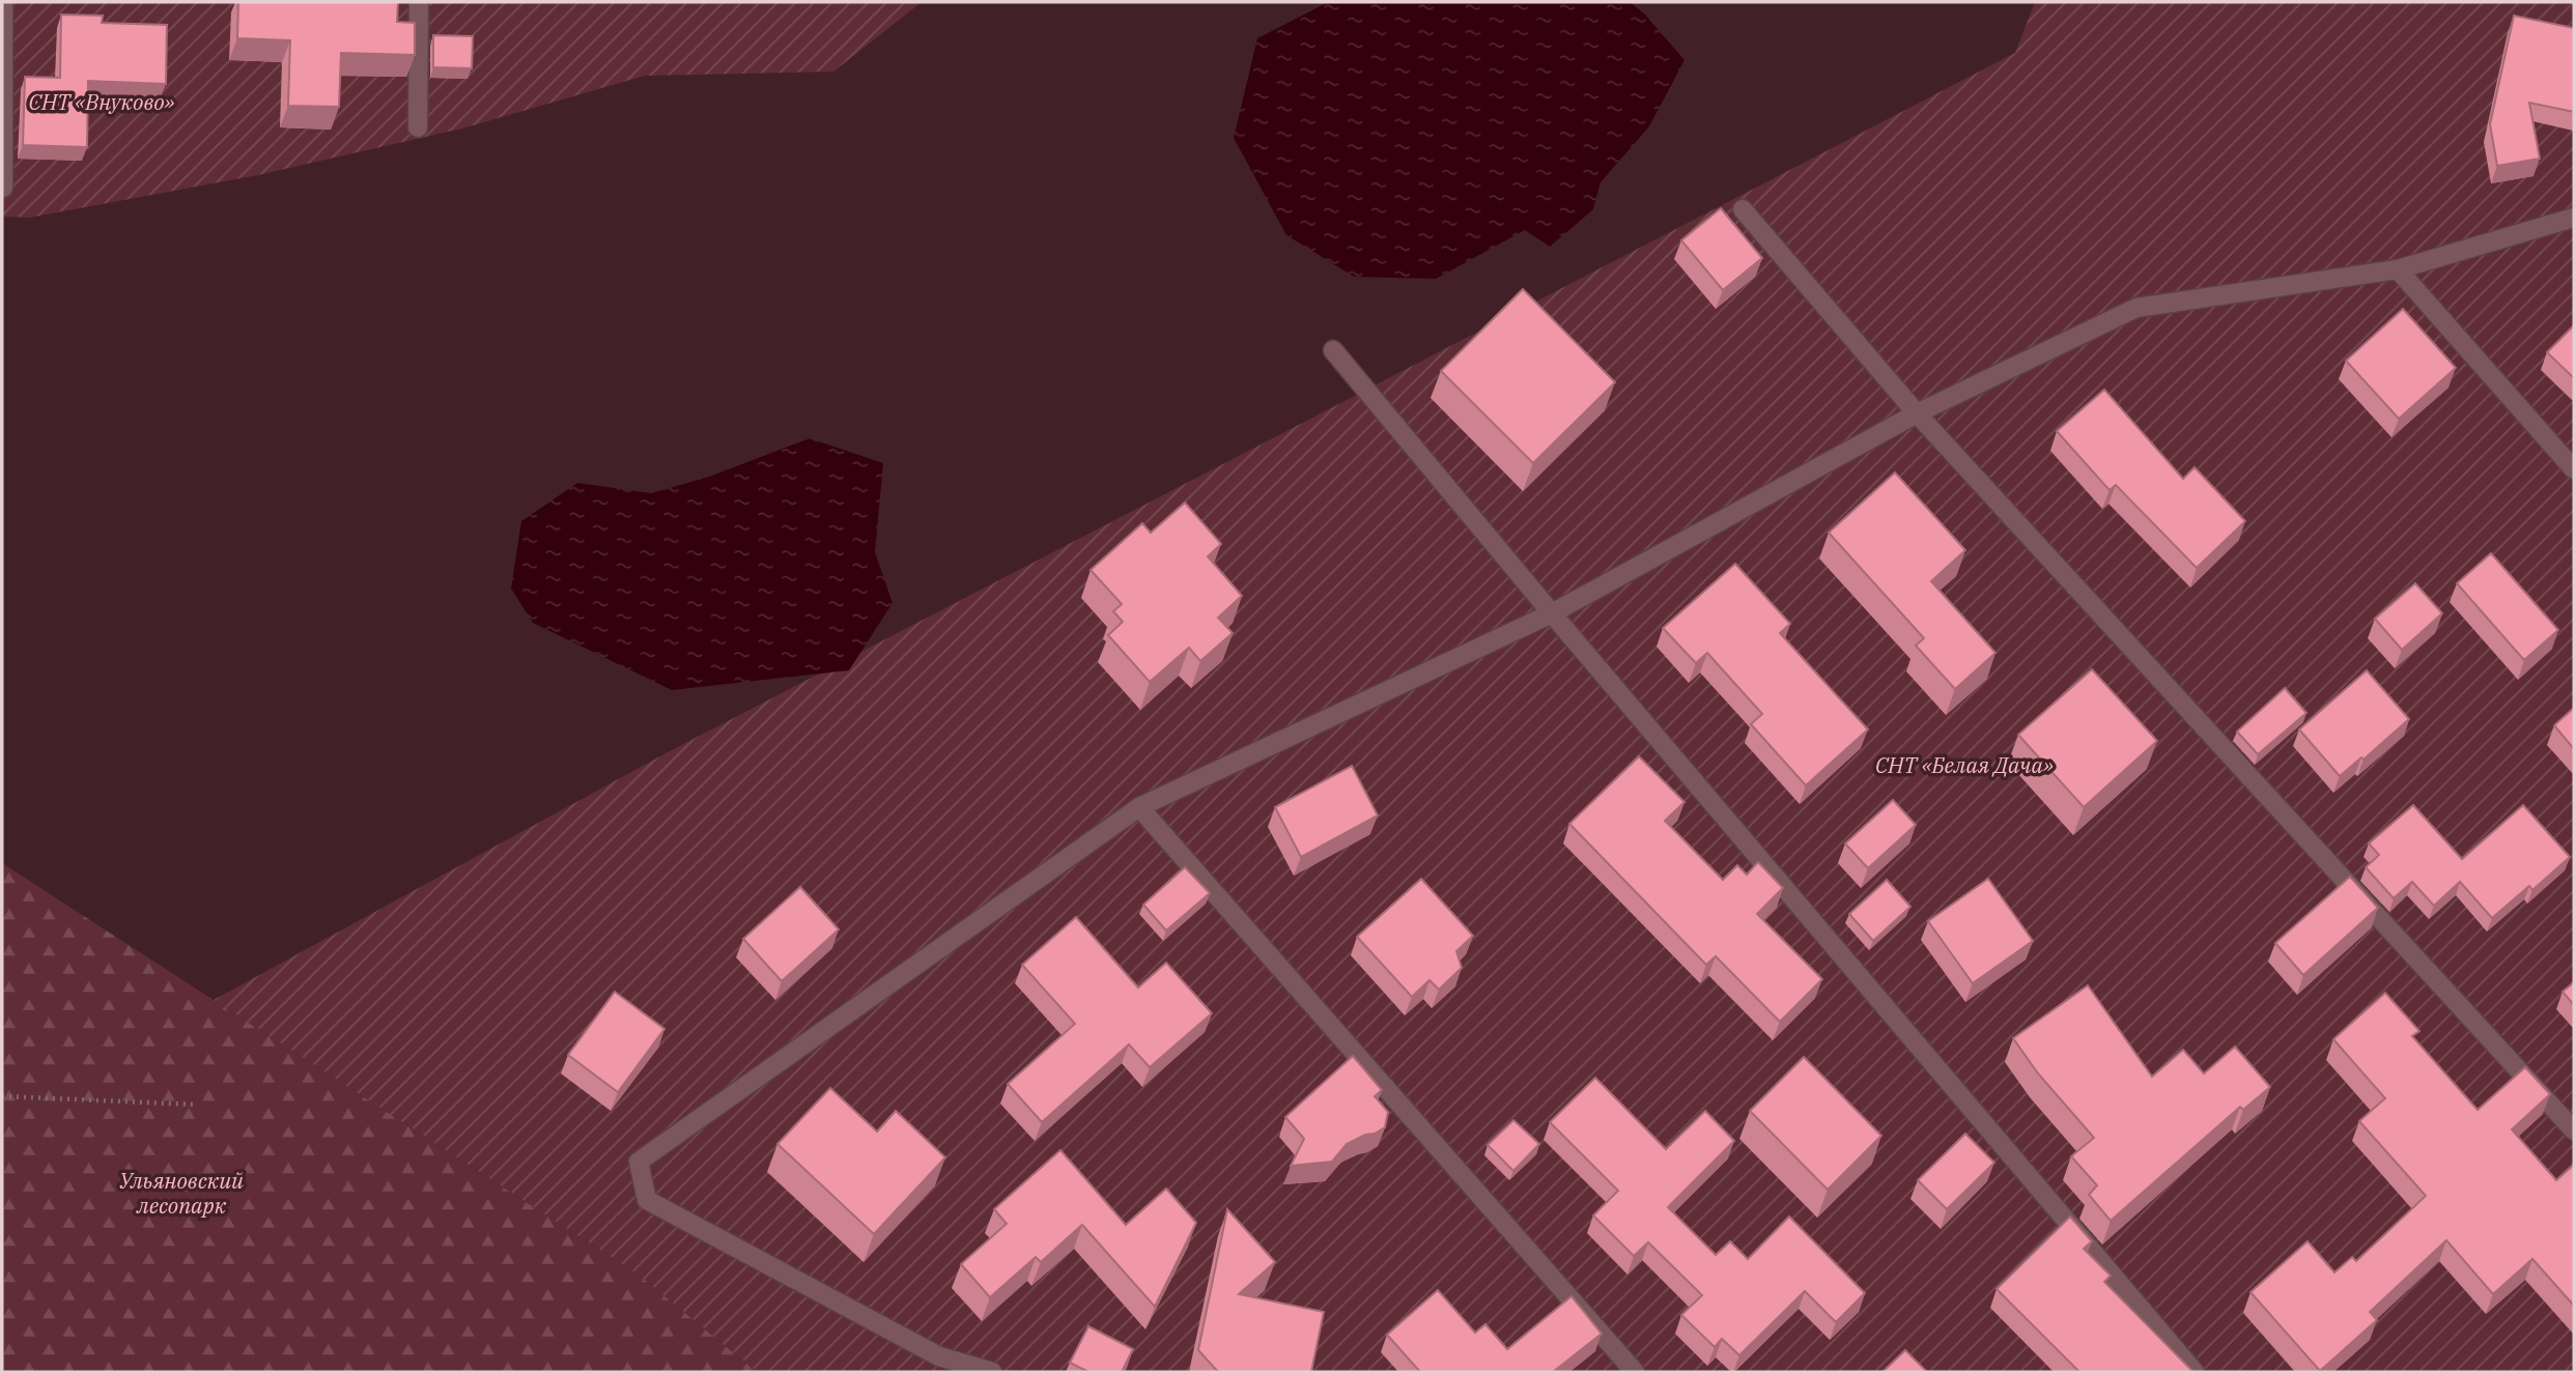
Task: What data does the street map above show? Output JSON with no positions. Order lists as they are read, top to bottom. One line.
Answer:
{"parks":["СНТ «Внуково»","СНТ «Белая Дача»","Ульяновский лесопарк"]}
